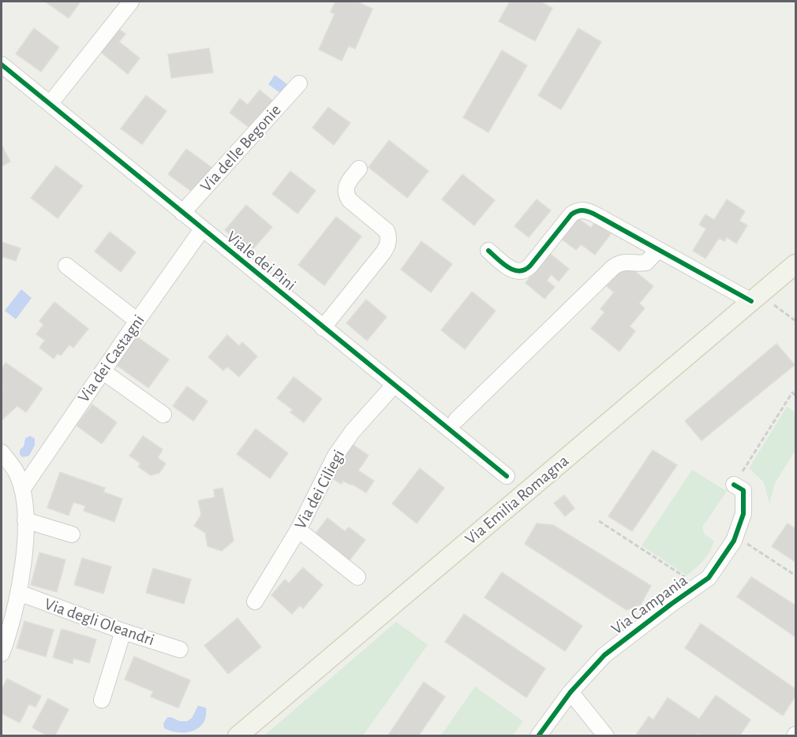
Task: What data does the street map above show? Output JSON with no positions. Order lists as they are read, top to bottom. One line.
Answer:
{"streets":{"main road":["Via Emilia Romagna"],"street":["Via delle Begonie","Viale dei Pini","Via dei Castagni","Via dei Ciliegi","Via Campania","Via degli Oleandri"]},"crossings":[["Via delle Begonie","Viale dei Pini"],["Viale dei Pini","Via dei Castagni"],["Viale dei Pini","Via dei Ciliegi"]]}
